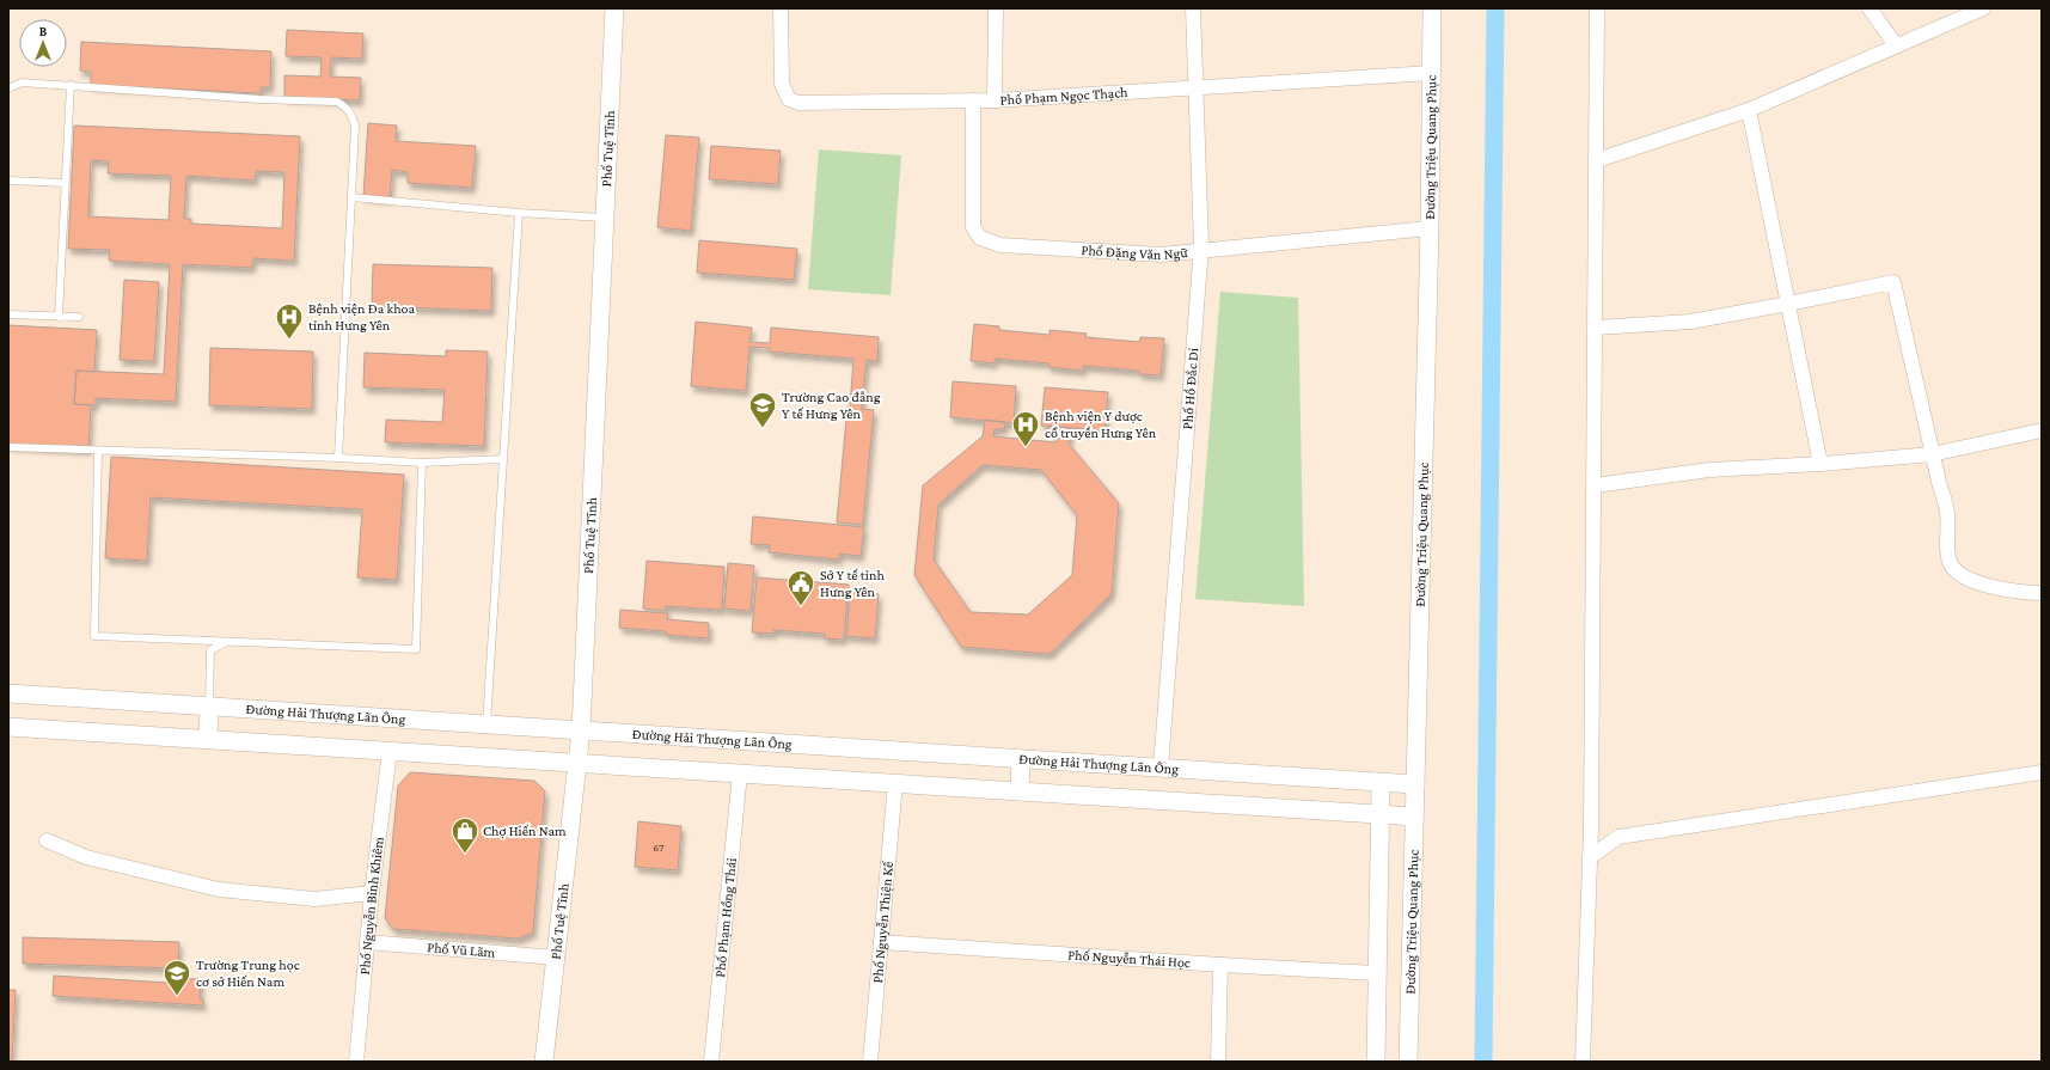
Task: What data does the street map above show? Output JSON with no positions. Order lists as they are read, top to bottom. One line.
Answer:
{"streets":{"street":["Phố Phạm Ngọc Thạch","Đường Triệu Quang Phục","Phố Tuệ Tĩnh","Phố Đặng Văn Ngữ","Phố Hồ Đắc Di","Đường Hải Thượng Lãn Ông","Phố Nguyễn Bỉnh Khiêm","Phố Phạm Hồng Thái","Phố Nguyễn Thiện Kế","Phố Vũ Lãm","Phố Nguyễn Thái Học"]},"crossings":[["Phố Phạm Ngọc Thạch","Đường Triệu Quang Phục"],["Phố Phạm Ngọc Thạch","Phố Đặng Văn Ngữ"],["Phố Phạm Ngọc Thạch","Phố Hồ Đắc Di"],["Đường Triệu Quang Phục","Phố Đặng Văn Ngữ"],["Đường Triệu Quang Phục","Đường Hải Thượng Lãn Ông"],["Phố Tuệ Tĩnh","Đường Hải Thượng Lãn Ông"],["Phố Tuệ Tĩnh","Phố Vũ Lãm"],["Phố Đặng Văn Ngữ","Phố Hồ Đắc Di"],["Phố Hồ Đắc Di","Đường Hải Thượng Lãn Ông"],["Phố Nguyễn Bỉnh Khiêm","Phố Vũ Lãm"],["Phố Nguyễn Thiện Kế","Phố Nguyễn Thái Học"]],"places":{"hospital":["Bệnh viện Đa khoa tỉnh Hưng Yên","Bệnh viện Y dược cổ truyền Hưng Yên"],"school or university":["Trường Cao đẳng Y tế Hưng Yên","Trường Trung học cơ sở Hiến Nam"],"public building":["Sở Y tế tỉnh Hưng Yên"],"shop":["Chợ Hiến Nam"]},"house_numbers":["67"],"north":"top"}
